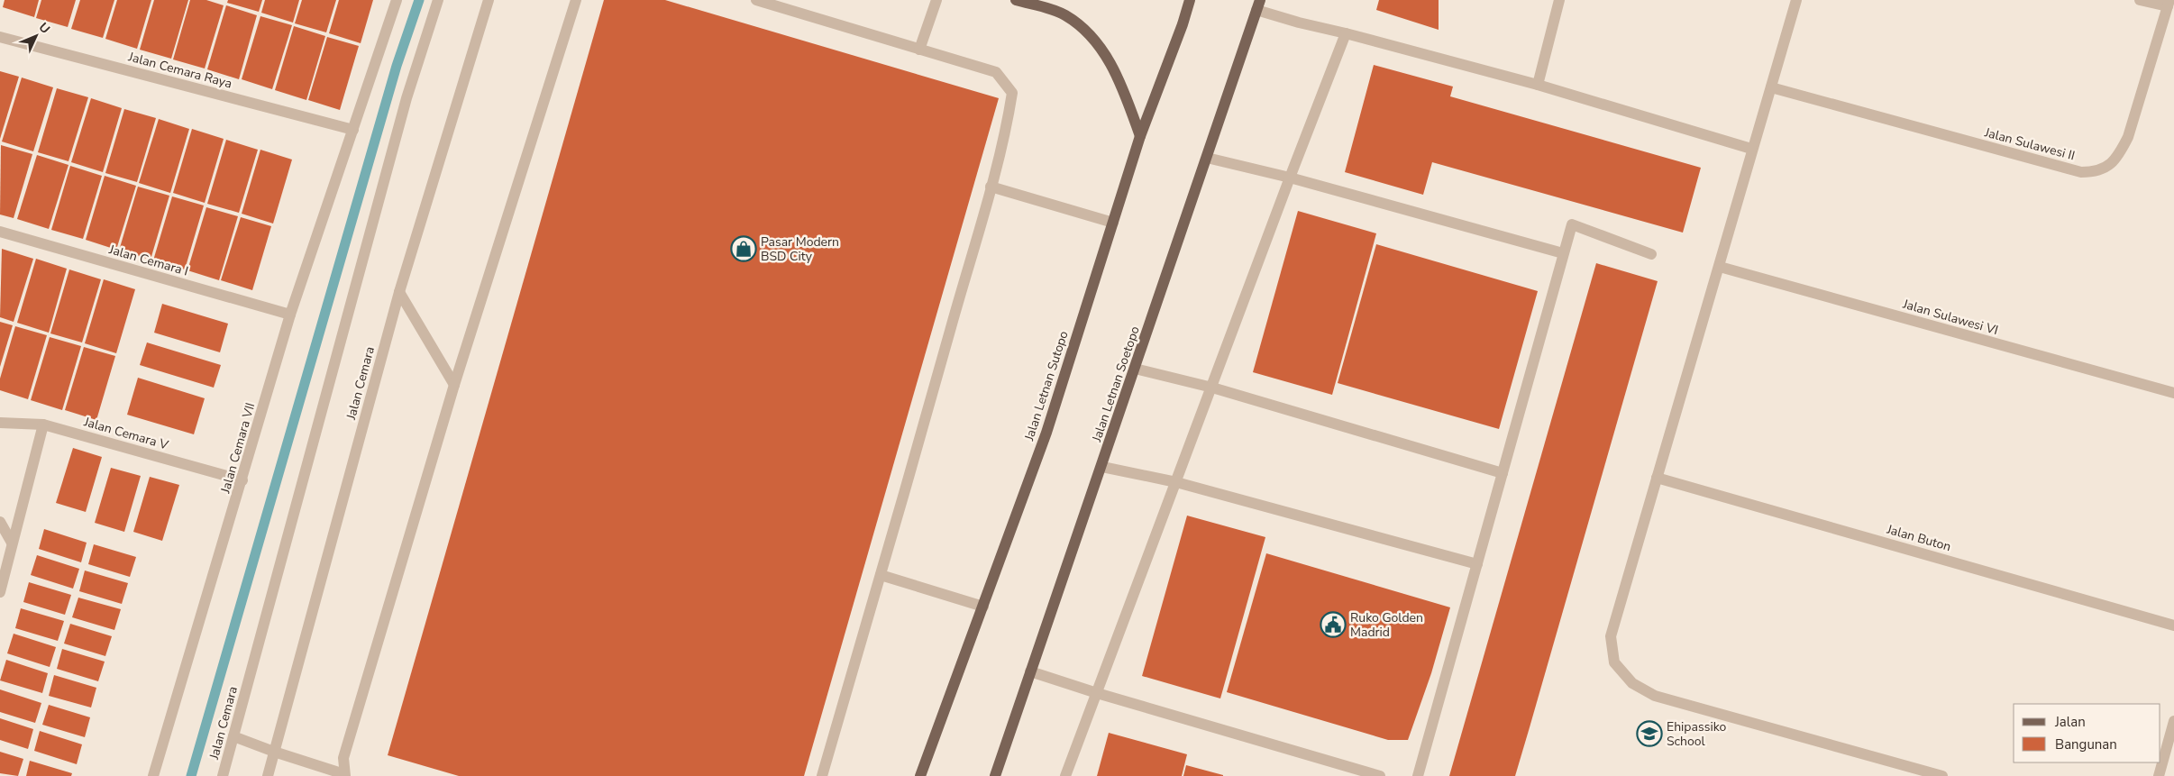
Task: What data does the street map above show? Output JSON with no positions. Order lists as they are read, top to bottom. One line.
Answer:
{"streets":{"main road":["Jalan Letnan Soetopo","Jalan Letnan Sutopo"],"street":["Jalan Cemara Raya","Jalan Sulawesi II","Jalan Cemara I","Jalan Sulawesi VI","Jalan Cemara","Jalan Cemara V","Jalan Cemara VII","Jalan Buton"]},"crossings":[["Jalan Cemara Raya","Jalan Cemara VII"],["Jalan Cemara I","Jalan Cemara VII"],["Jalan Cemara V","Jalan Cemara VII"]],"places":{"shop":["Pasar Modern BSD City"],"public building":["Ruko Golden Madrid"],"school or university":["Ehipassiko School"]},"legend":["Jalan","Bangunan"],"north":"top right"}
